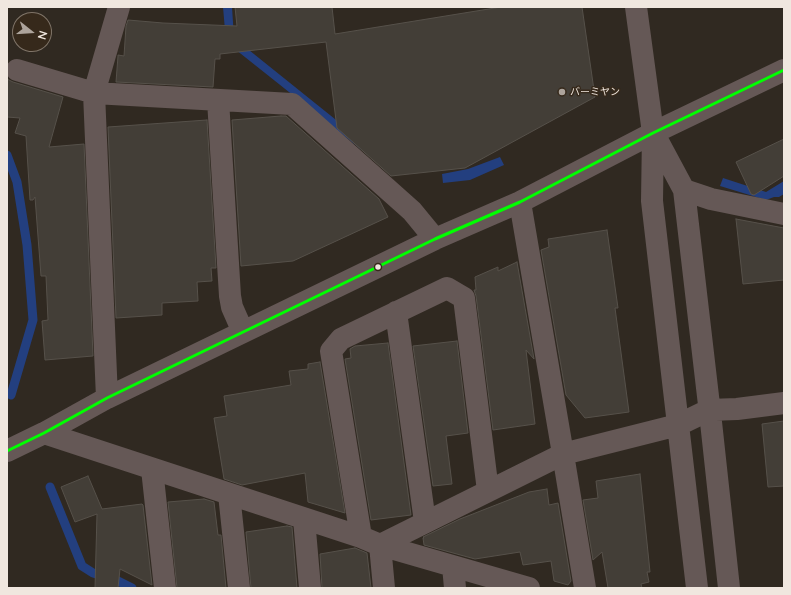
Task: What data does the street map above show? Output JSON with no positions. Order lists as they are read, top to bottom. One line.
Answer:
{"places":["バーミヤン"],"north":"right"}
